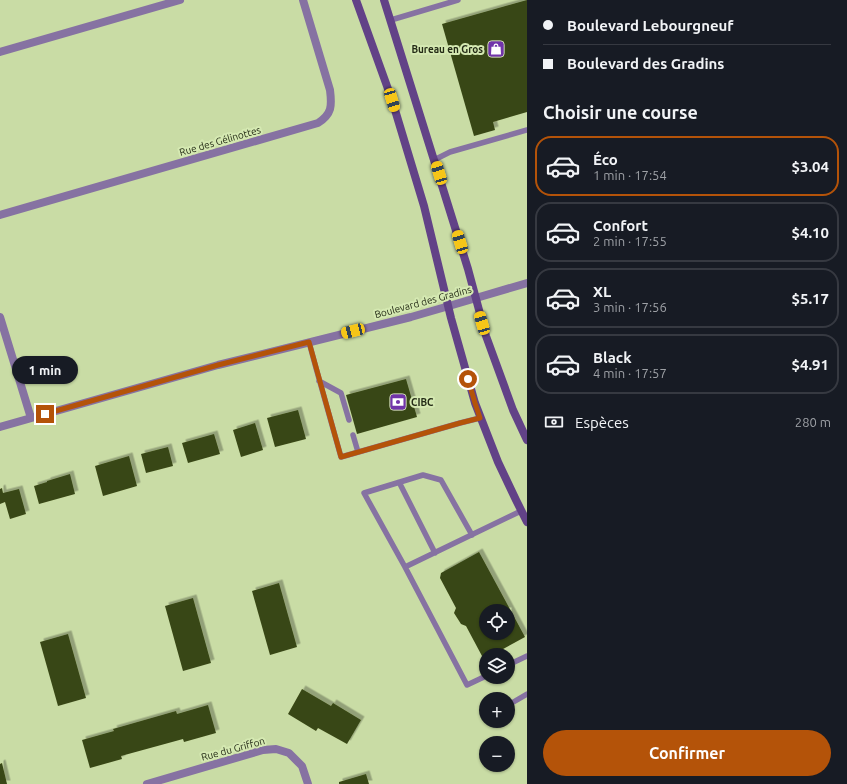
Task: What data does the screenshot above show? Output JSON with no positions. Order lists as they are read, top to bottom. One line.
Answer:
{"streets":{"street":["Rue des Gélinottes","Boulevard des Gradins","Rue du Griffon"]},"places":{"shop":["Bureau en Gros"],"bank":["CIBC"]},"page":{"banner":["Boulevard Lebourgneuf","Boulevard des Gradins"],"heading":"Choisir une course","list":[{"name":"Éco","note":"1 min · 17:54","value":"$3.04"},{"name":"Confort","note":"2 min · 17:55","value":"$4.10"},{"name":"XL","note":"3 min · 17:56","value":"$5.17"},{"name":"Black","note":"4 min · 17:57","value":"$4.91"}],"bubble":"1 min","pay":["Espèces","280 m"],"map_buttons":["+","−"],"buttons":"Confirmer"}}
